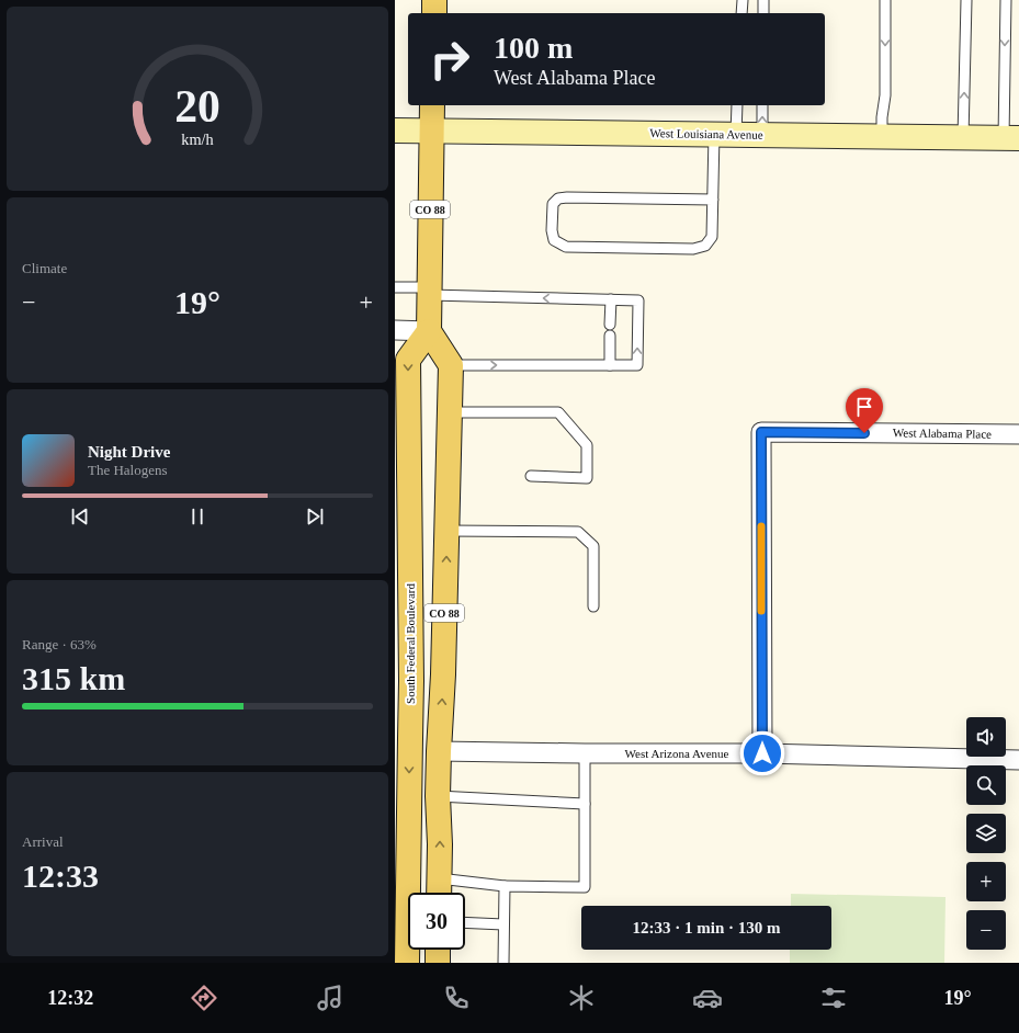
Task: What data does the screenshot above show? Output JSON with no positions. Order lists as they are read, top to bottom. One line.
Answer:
{"streets":{"main road":["CO 88","South Federal Boulevard"],"street":["West Louisiana Avenue","West Alabama Place","West Arizona Avenue"]},"crossings":[["West Louisiana Avenue","CO 88"],["CO 88","South Federal Boulevard"],["CO 88","West Arizona Avenue"],["West Alabama Place","West Arizona Avenue"]],"page":{"turn":["100 m","West Alabama Place"],"tile":["Climate",["Range · 63%","315 km"],["Arrival","12:33"]],"heat":["−","19°","+"],"song":["Night Drive","The Halogens"],"map_buttons":["+","−"],"limit":"30","trip":"12:33 · 1 min · 130 m","tabs":["12:32","19°"],"gauge":["20","km/h"]}}
